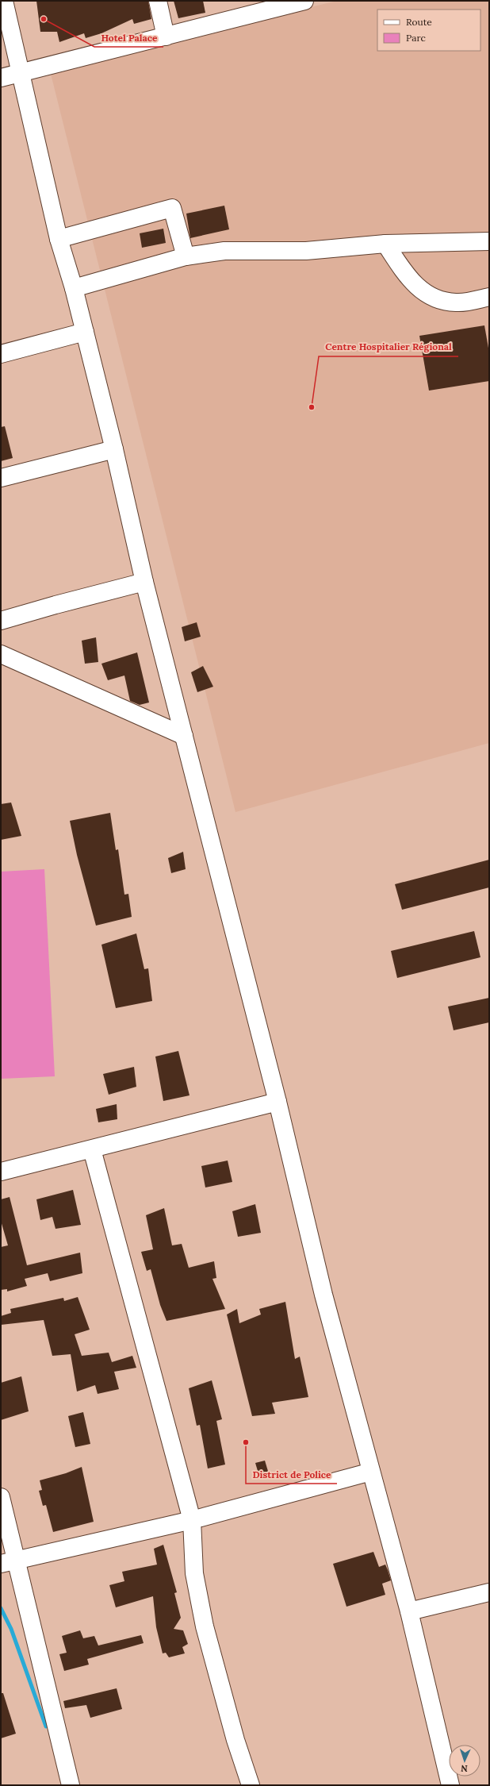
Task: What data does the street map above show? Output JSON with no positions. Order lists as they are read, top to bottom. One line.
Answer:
{"places":["Hotel Palace","Centre Hospitalier Régional","District de Police"],"legend":["Route","Parc"],"north":"bottom"}
